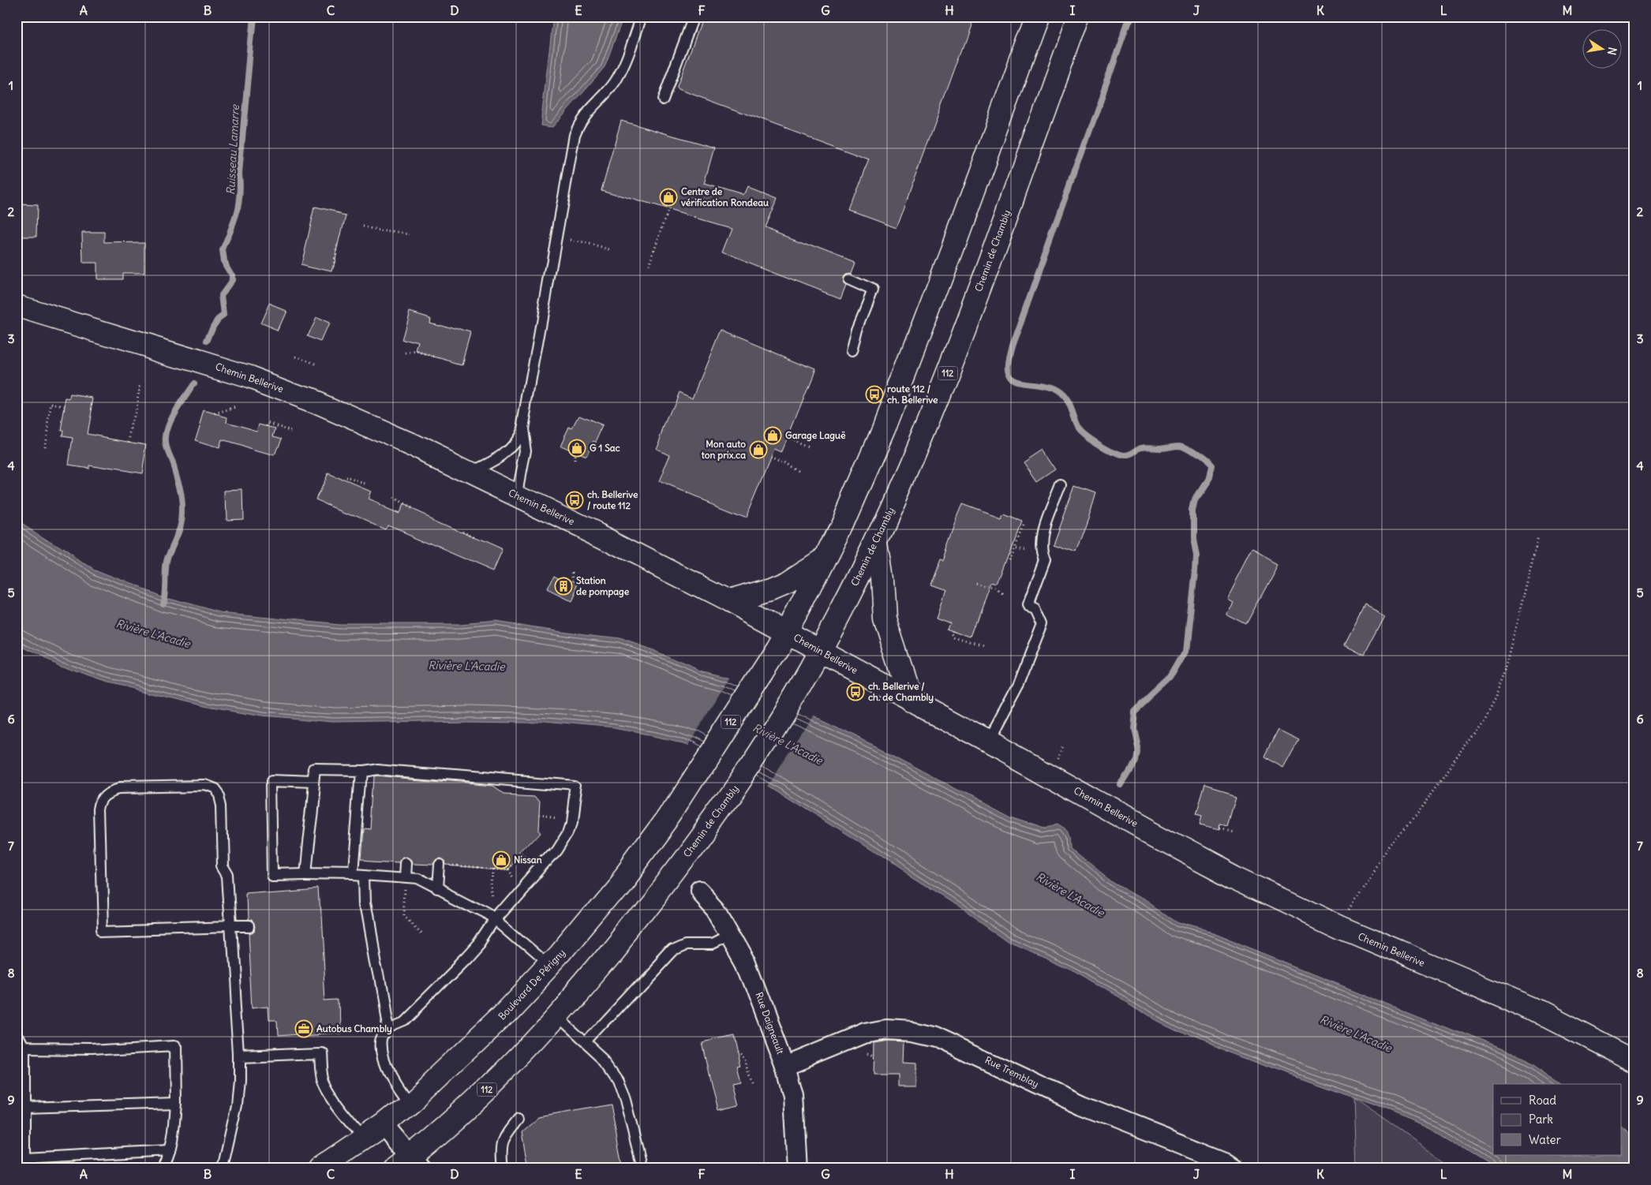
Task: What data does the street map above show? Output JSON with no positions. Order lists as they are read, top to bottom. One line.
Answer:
{"streets":{"main road":["Chemin de Chambly","112","Chemin Bellerive","Boulevard De Périgny"],"street":["Rue Daigneault","Rue Tremblay"]},"crossings":[["Chemin de Chambly","112"],["Chemin de Chambly","Chemin Bellerive"],["112","Chemin Bellerive"],["112","Boulevard De Périgny"],["Chemin Bellerive","Boulevard De Périgny"],["Rue Daigneault","Rue Tremblay"]],"water":["Ruisseau Lamarre","Rivière L'Acadie"],"places":{"shop":["Centre de vérification Rondeau","Garage Laguë","G 1 Sac","Mon auto ton prix.ca","Nissan"],"bus stop":["route 112 / ch. Bellerive","ch. Bellerive / route 112","ch. Bellerive / ch. de Chambly"],"building":["Station de pompage"],"office":["Autobus Chambly"]},"legend":["Road","Park","Water"],"north":"right","grid":{"columns":["A","B","C","D","E","F","G","H","I","J","K","L","M"],"rows":["1","2","3","4","5","6","7","8","9"]}}
